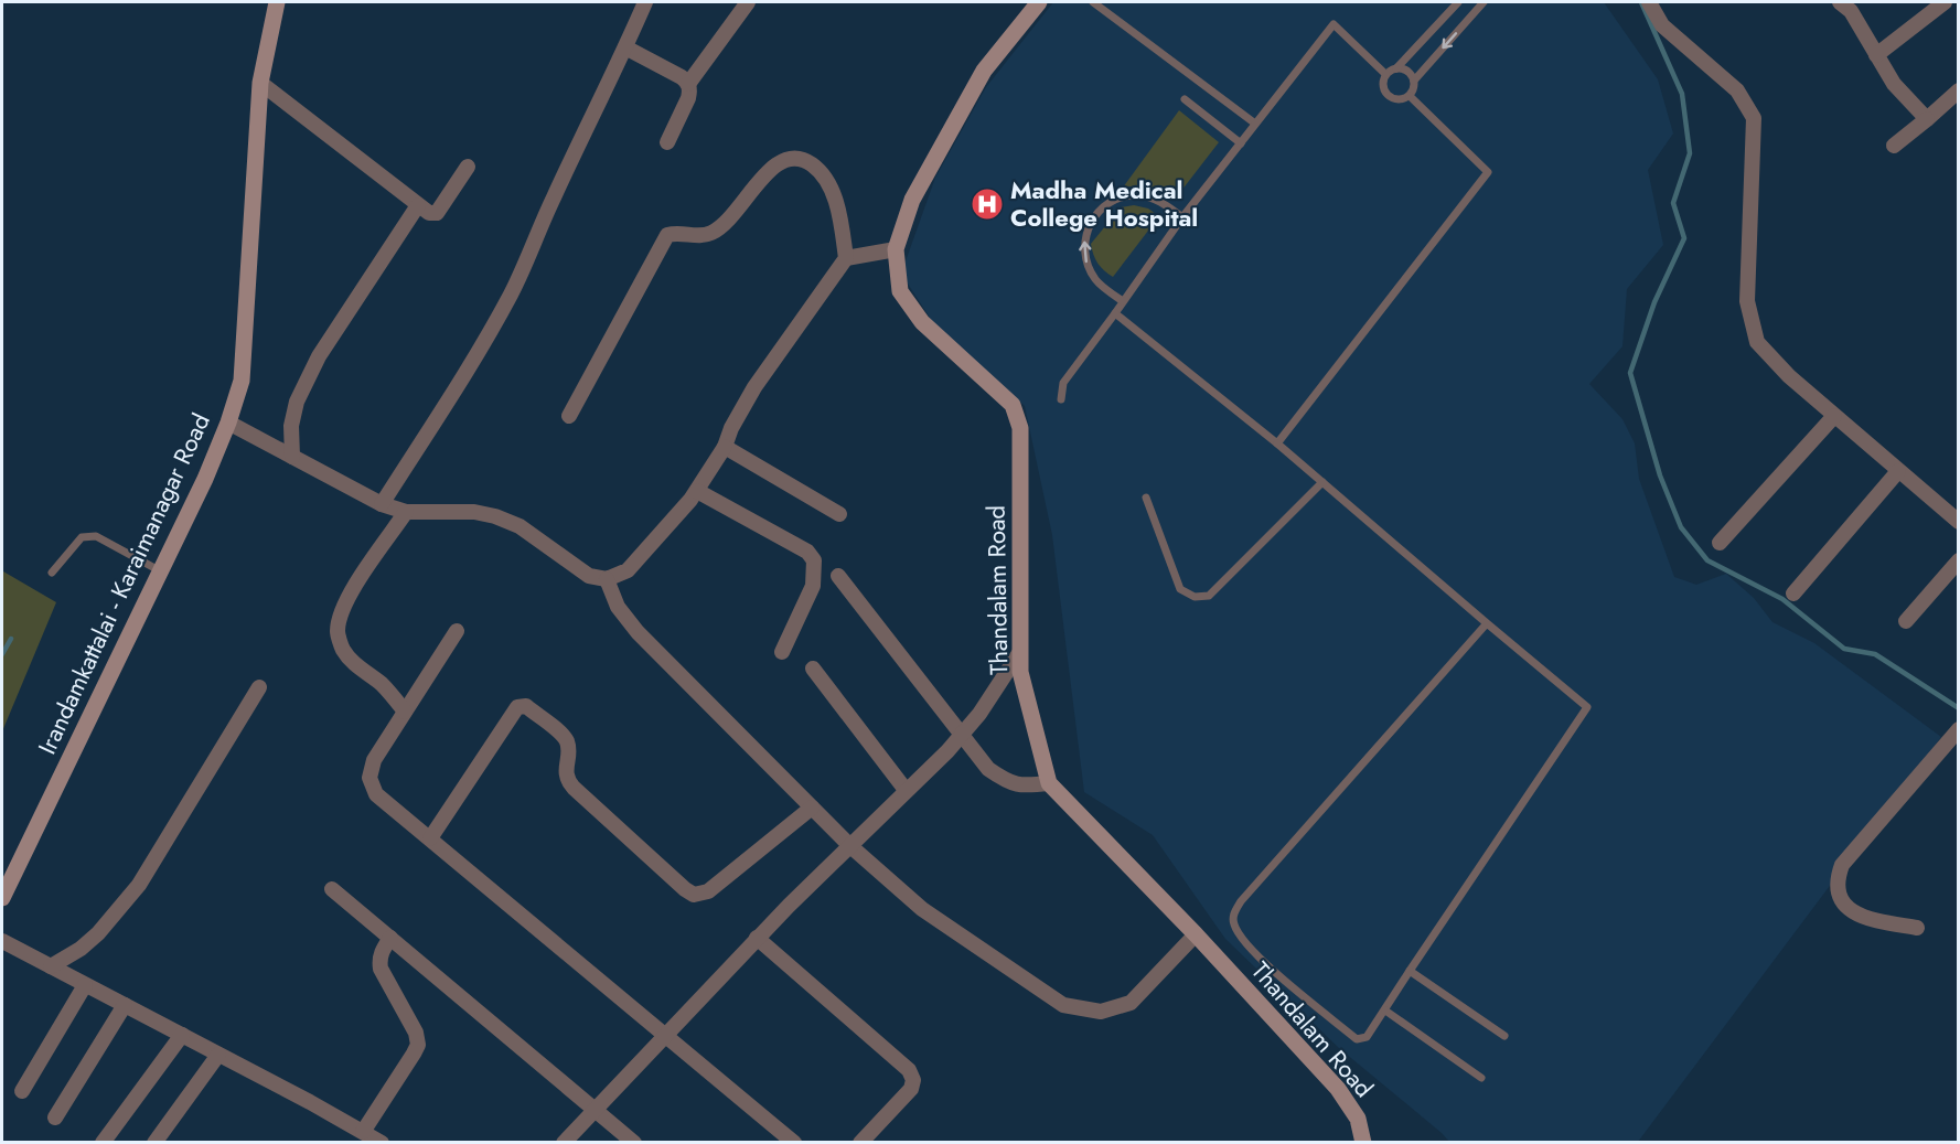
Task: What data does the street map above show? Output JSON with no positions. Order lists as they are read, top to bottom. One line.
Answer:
{"streets":{"street":["Irandamkattalai - Karaimanagar Road","Thandalam Road"]},"places":{"hospital":["Madha Medical College Hospital"]}}
